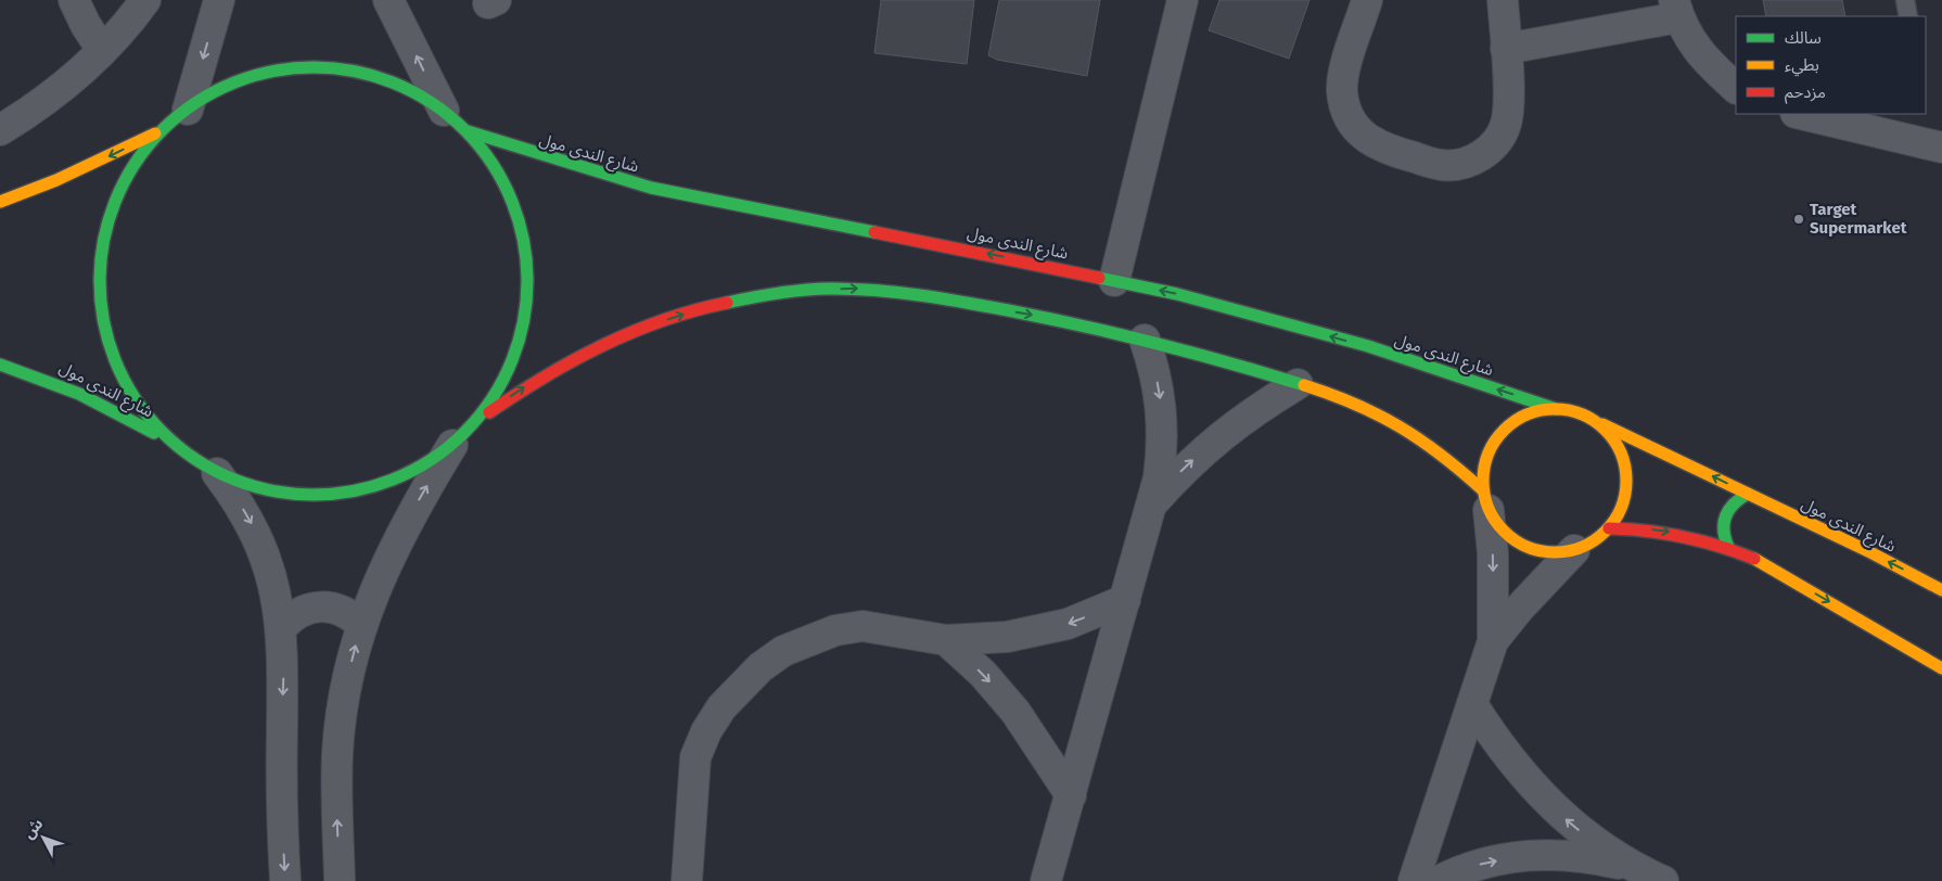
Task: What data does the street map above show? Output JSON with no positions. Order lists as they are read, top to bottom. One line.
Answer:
{"streets":{"street":["شارع الندى مول"]},"places":["Target Supermarket"],"legend":["سالك","بطيء","مزدحم"],"north":"top left"}
